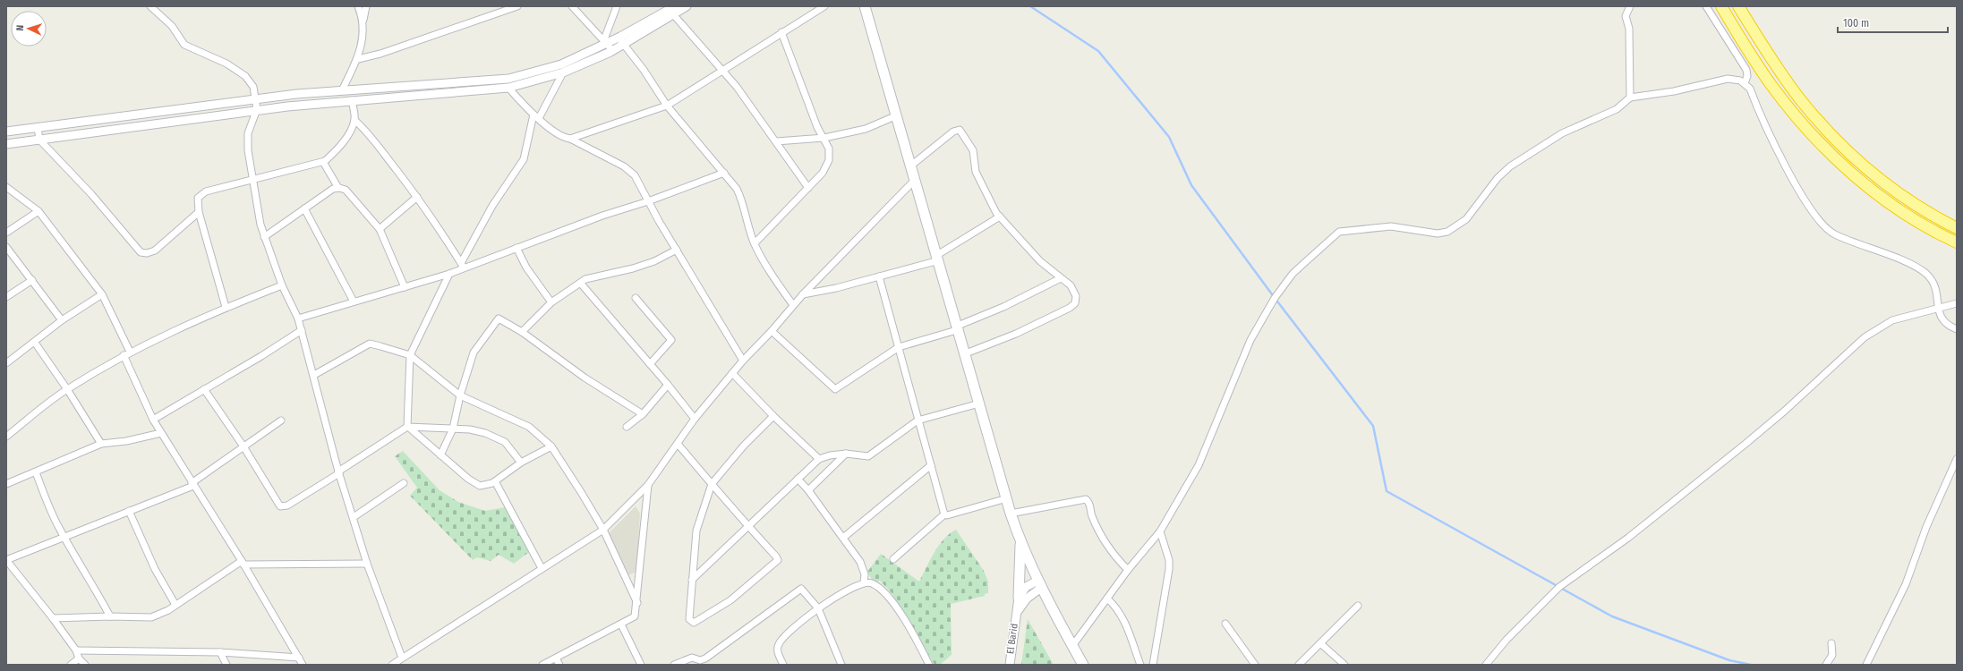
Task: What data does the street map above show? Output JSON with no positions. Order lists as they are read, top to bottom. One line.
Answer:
{"streets":{"street":["El Barid"]},"scale_bar":"100 m","north":"left"}
